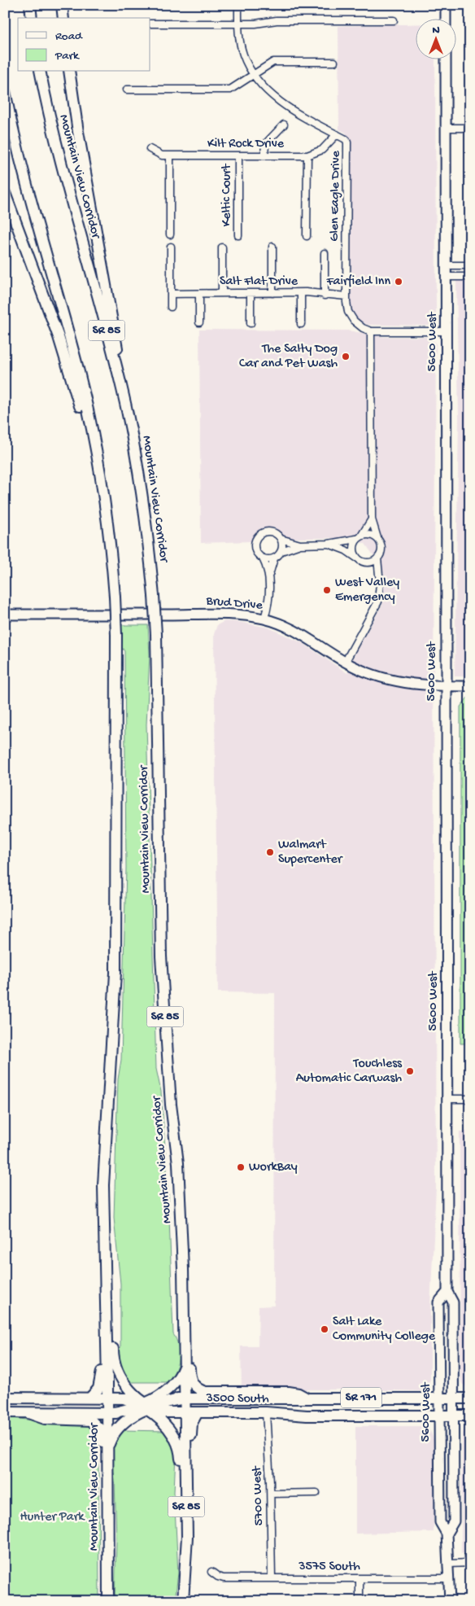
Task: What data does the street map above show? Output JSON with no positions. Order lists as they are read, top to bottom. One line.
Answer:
{"streets":{"main road":["Mountain View Corridor","SR 85","5600 West","Brud Drive","SR 171","3500 South"],"street":["Kilt Rock Drive","Keltic Court","Glen Eagle Drive","Salt Flat Drive","5700 West","3575 South"]},"crossings":[["Kilt Rock Drive","Keltic Court"],["Kilt Rock Drive","Glen Eagle Drive"],["Mountain View Corridor","3500 South"],["Glen Eagle Drive","Salt Flat Drive"],["5600 West","Brud Drive"],["5600 West","3500 South"],["5600 West","3575 South"],["3500 South","5700 West"],["5700 West","3575 South"]],"parks":["Hunter Park"],"places":["Fairfield Inn","The Salty Dog Car and Pet Wash","West Valley Emergency","Walmart Supercenter","Touchless Automatic Carwash","WorkBay","Salt Lake Community College"],"legend":["Road","Park"],"north":"top"}
